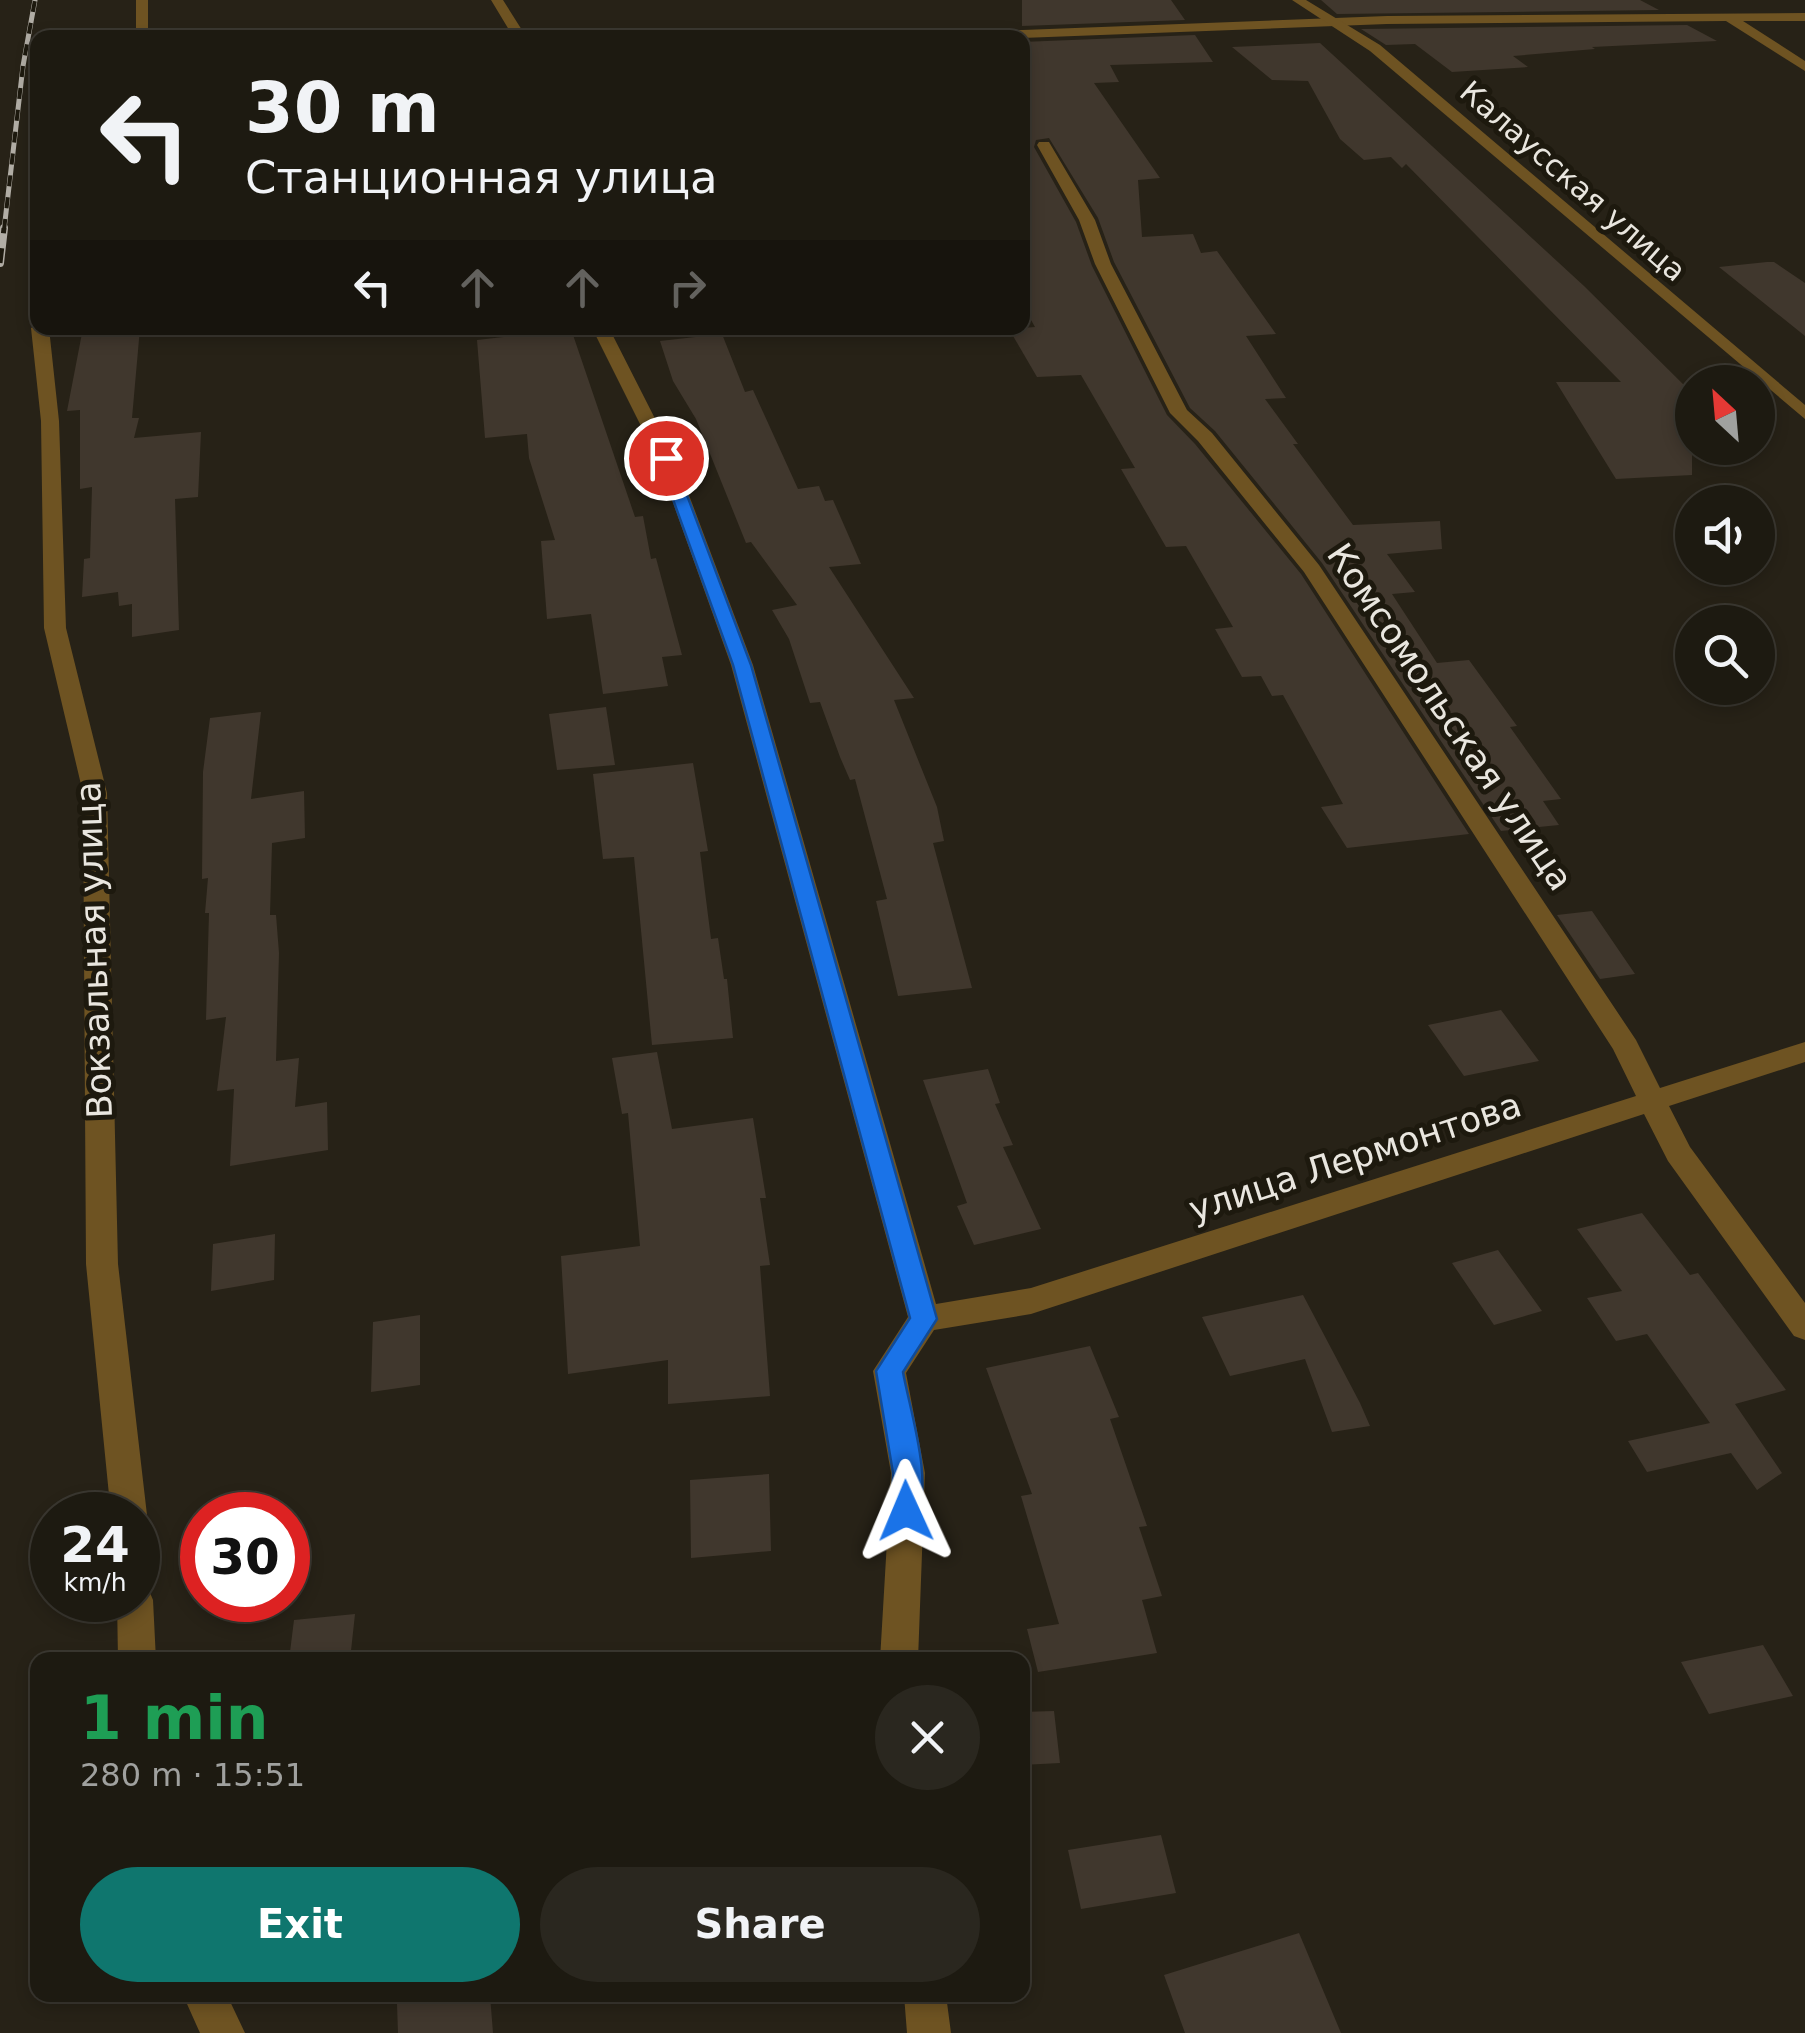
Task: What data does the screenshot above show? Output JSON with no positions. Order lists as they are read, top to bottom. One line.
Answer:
{"streets":{"street":["Калаусская улица","Комсомольская улица","Вокзальная улица","улица Лермонтова"]},"crossings":[["Комсомольская улица","улица Лермонтова"]],"north":"top left","page":{"turn":["30 m","Станционная улица"],"speed":"24 km/h","limit":"30","heading":["1 min","280 m · 15:51"],"buttons":["Exit","Share"]}}
